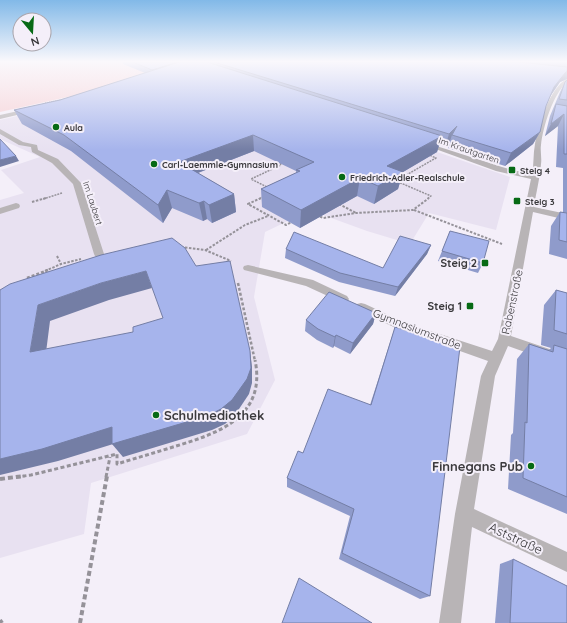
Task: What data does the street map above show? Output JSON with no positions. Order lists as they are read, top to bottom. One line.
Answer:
{"streets":{"street":["Im Krautgarten","Im Laubert","Rabenstraße","Gymnasiumstraße","Aststraße"]},"crossings":[["Im Krautgarten","Rabenstraße"],["Rabenstraße","Gymnasiumstraße"],["Rabenstraße","Aststraße"]],"places":{"other":["Aula","Carl-Laemmle-Gymnasium","Friedrich-Adler-Realschule","Schulmediothek","Finnegans Pub"],"transit":["Steig 4","Steig 3","Steig 2","Steig 1"]},"north":"bottom"}
